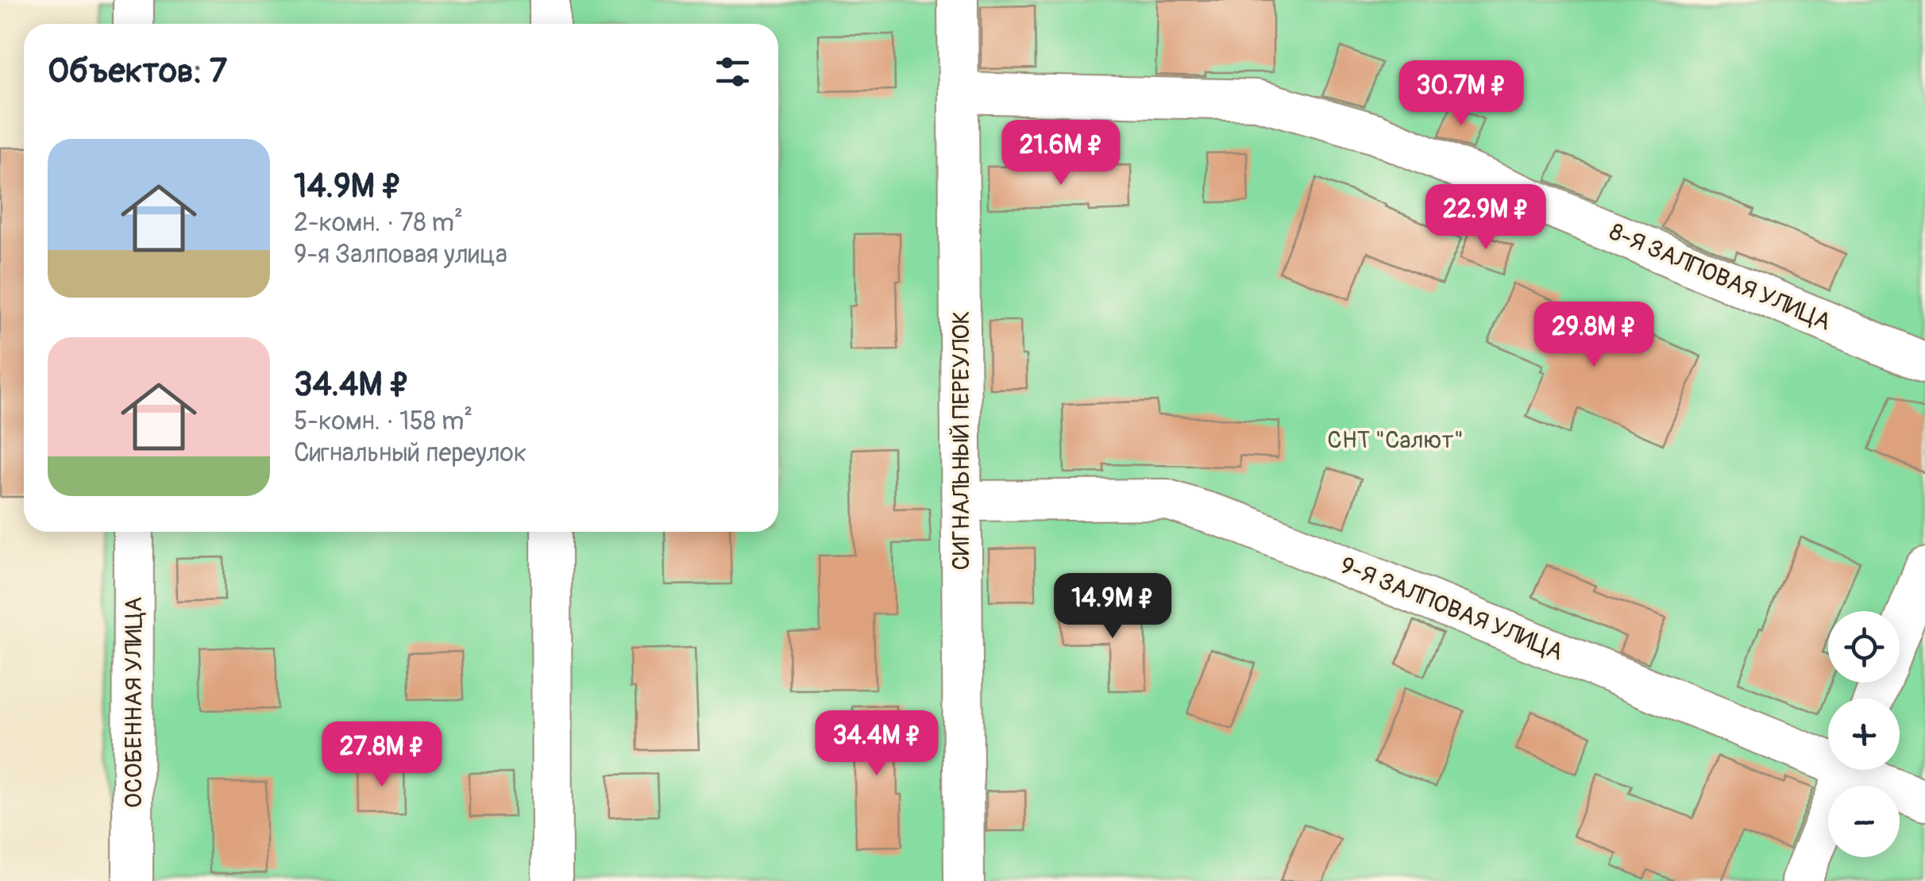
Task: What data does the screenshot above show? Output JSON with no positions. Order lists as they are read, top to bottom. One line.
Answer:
{"streets":{"street":["8-Я ЗАЛПОВАЯ УЛИЦА","СИГНАЛЬНЫЙ ПЕРЕУЛОК","9-Я ЗАЛПОВАЯ УЛИЦА","ОСОБЕННАЯ УЛИЦА"]},"crossings":[["8-Я ЗАЛПОВАЯ УЛИЦА","СИГНАЛЬНЫЙ ПЕРЕУЛОК"],["СИГНАЛЬНЫЙ ПЕРЕУЛОК","9-Я ЗАЛПОВАЯ УЛИЦА"]],"parks":["СНТ \"Салют\""],"page":{"heading":"Объектов: 7","price":["30.7M ₽","21.6M ₽","22.9M ₽","29.8M ₽","14.9M ₽","34.4M ₽","27.8M ₽"],"list":[{"name":"14.9M ₽","note":"2-комн. · 78 m² · 9-я Залповая улица"},{"name":"34.4M ₽","note":"5-комн. · 158 m² · Сигнальный переулок"}],"map_buttons":["+","−"]}}
